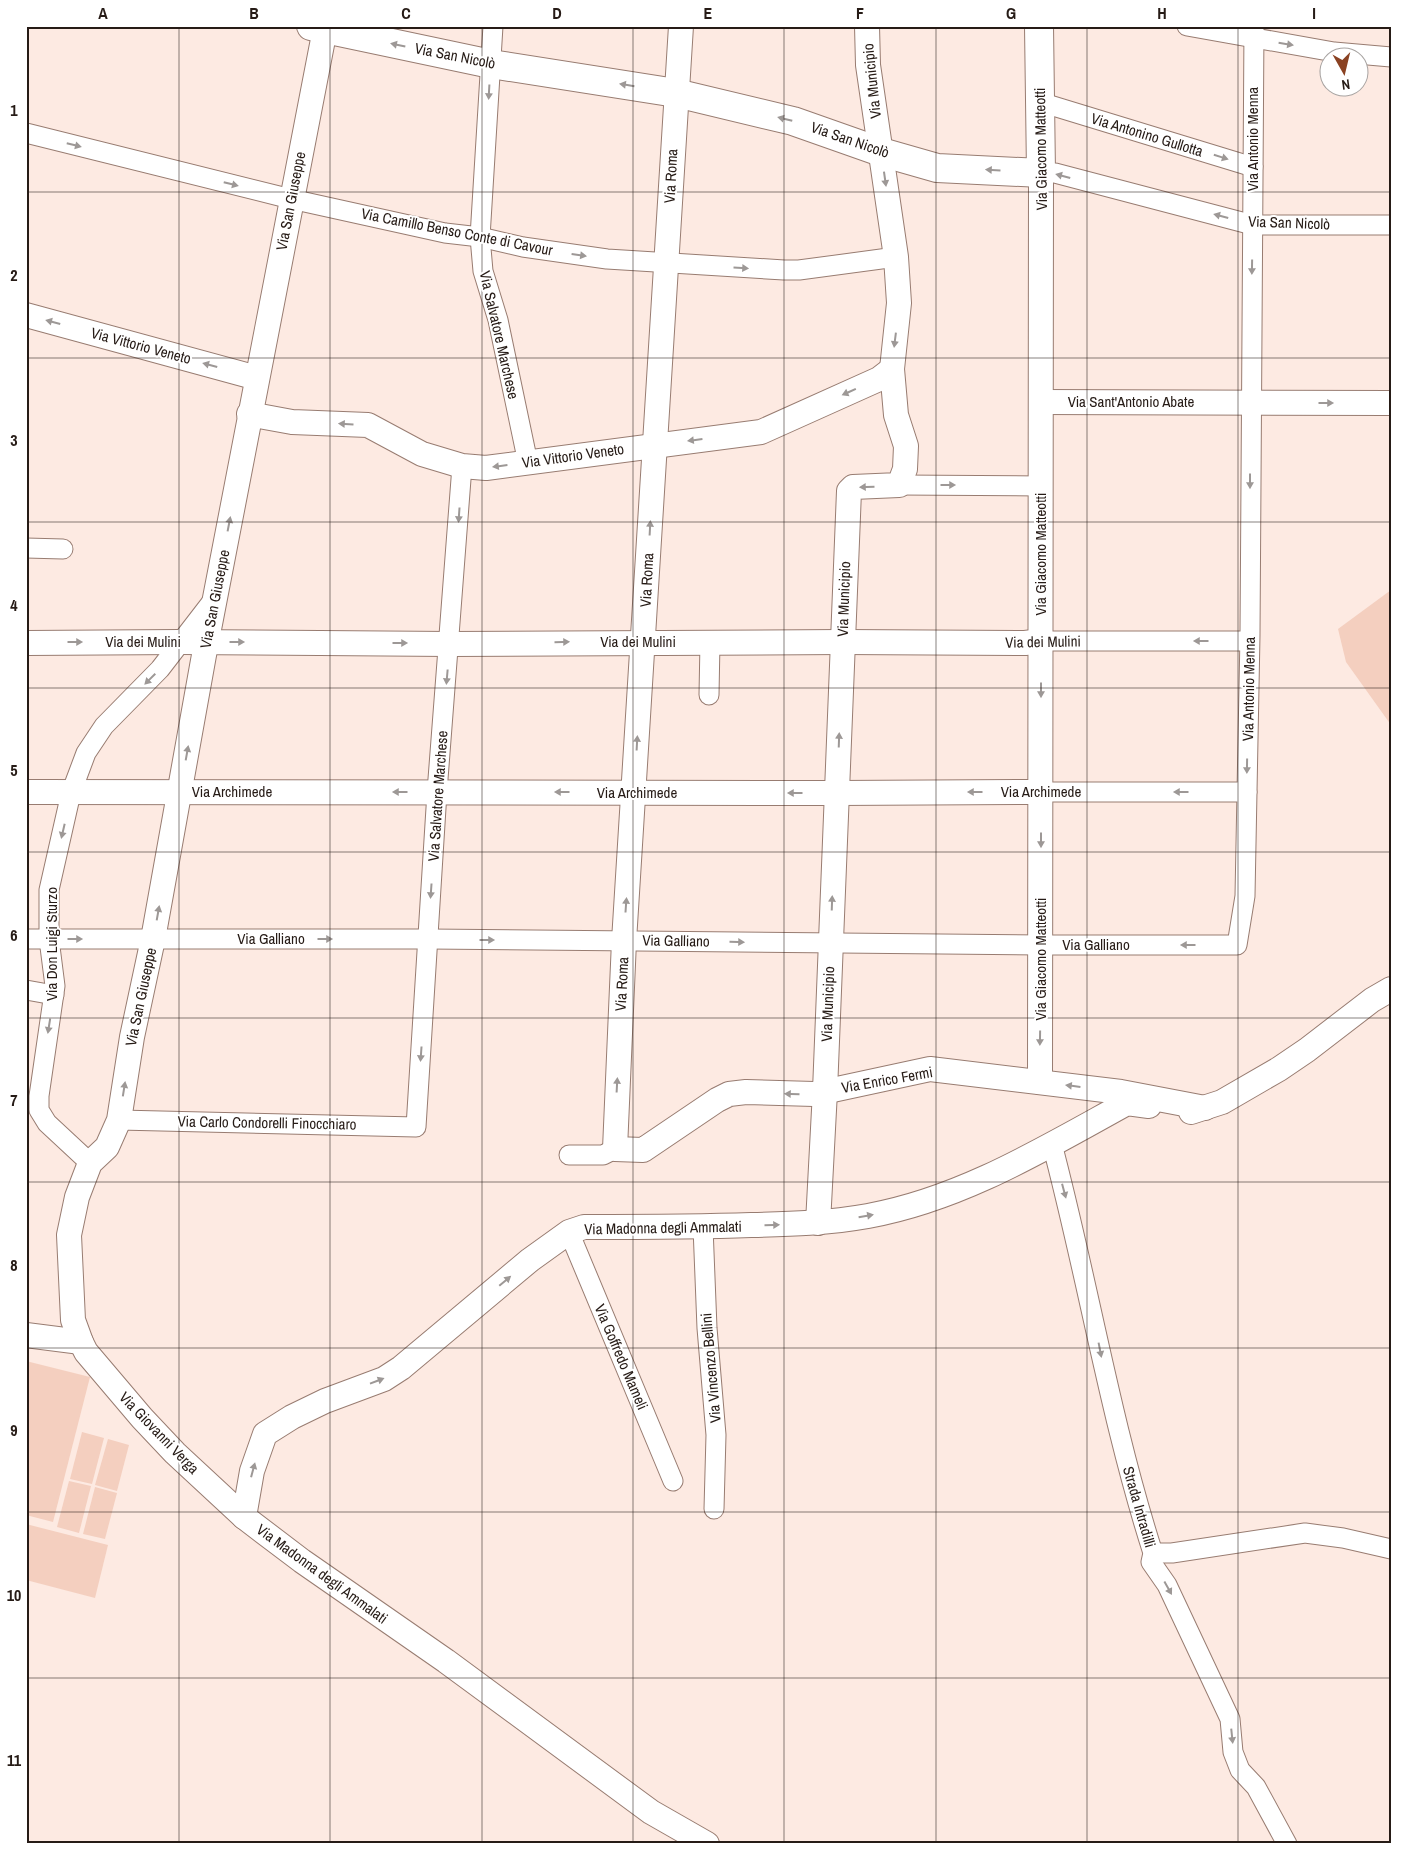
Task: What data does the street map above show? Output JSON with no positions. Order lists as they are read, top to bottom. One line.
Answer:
{"streets":{"main road":["Via San Nicolò","Via Giacomo Matteotti"],"street":["Via Municipio","Via Antonino Gullotta","Via Antonio Menna","Via Roma","Via San Giuseppe","Via Camillo Benso Conte di Cavour","Via Salvatore Marchese","Via Vittorio Veneto","Via Sant'Antonio Abate","Via dei Mulini","Via Archimede","Via Galliano","Via Don Luigi Sturzo","Via Enrico Fermi","Via Carlo Condorelli Finocchiaro","Via Madonna degli Ammalati","Via Goffredo Mameli","Via Vincenzo Bellini","Via Giovanni Verga","Strada Intradilli"]},"crossings":[["Via San Nicolò","Via Municipio"],["Via San Nicolò","Via Antonio Menna"],["Via San Nicolò","Via Giacomo Matteotti"],["Via San Nicolò","Via Roma"],["Via San Nicolò","Via San Giuseppe"],["Via San Nicolò","Via Salvatore Marchese"],["Via Municipio","Via Camillo Benso Conte di Cavour"],["Via Municipio","Via Vittorio Veneto"],["Via Municipio","Via dei Mulini"],["Via Municipio","Via Archimede"],["Via Municipio","Via Galliano"],["Via Municipio","Via Enrico Fermi"],["Via Municipio","Via Madonna degli Ammalati"],["Via Antonino Gullotta","Via Antonio Menna"],["Via Antonino Gullotta","Via Giacomo Matteotti"],["Via Antonio Menna","Via Sant'Antonio Abate"],["Via Antonio Menna","Via dei Mulini"],["Via Antonio Menna","Via Archimede"],["Via Antonio Menna","Via Galliano"],["Via Giacomo Matteotti","Via Sant'Antonio Abate"],["Via Giacomo Matteotti","Via dei Mulini"],["Via Giacomo Matteotti","Via Archimede"],["Via Giacomo Matteotti","Via Galliano"],["Via Giacomo Matteotti","Via Enrico Fermi"],["Via Roma","Via Camillo Benso Conte di Cavour"],["Via Roma","Via Vittorio Veneto"],["Via Roma","Via dei Mulini"],["Via Roma","Via Archimede"],["Via Roma","Via Galliano"],["Via Roma","Via Enrico Fermi"],["Via San Giuseppe","Via Camillo Benso Conte di Cavour"],["Via San Giuseppe","Via Vittorio Veneto"],["Via San Giuseppe","Via dei Mulini"],["Via San Giuseppe","Via Archimede"],["Via San Giuseppe","Via Galliano"],["Via San Giuseppe","Via Don Luigi Sturzo"],["Via San Giuseppe","Via Carlo Condorelli Finocchiaro"],["Via Camillo Benso Conte di Cavour","Via Salvatore Marchese"],["Via Salvatore Marchese","Via Vittorio Veneto"],["Via Salvatore Marchese","Via dei Mulini"],["Via Salvatore Marchese","Via Archimede"],["Via Salvatore Marchese","Via Galliano"],["Via Salvatore Marchese","Via Carlo Condorelli Finocchiaro"],["Via dei Mulini","Via Don Luigi Sturzo"],["Via Archimede","Via Don Luigi Sturzo"],["Via Galliano","Via Don Luigi Sturzo"],["Via Madonna degli Ammalati","Via Goffredo Mameli"],["Via Madonna degli Ammalati","Via Vincenzo Bellini"],["Via Madonna degli Ammalati","Via Giovanni Verga"]],"one_way":["Via San Nicolò","Via Antonio Menna","Via Giacomo Matteotti","Via Roma","Via San Giuseppe","Via Camillo Benso Conte di Cavour","Via Salvatore Marchese","Via Vittorio Veneto","Via Sant'Antonio Abate","Via Archimede","Via Don Luigi Sturzo","Via Madonna degli Ammalati","Strada Intradilli"],"north":"bottom","grid":{"columns":["A","B","C","D","E","F","G","H","I"],"rows":["1","2","3","4","5","6","7","8","9","10","11"]}}
